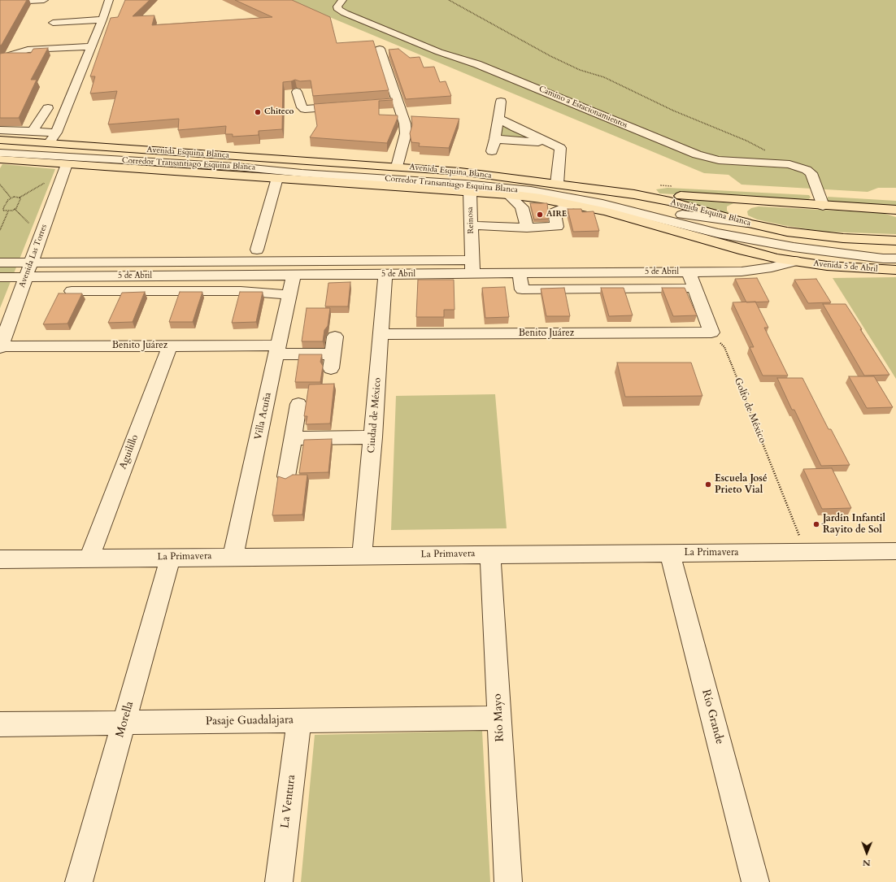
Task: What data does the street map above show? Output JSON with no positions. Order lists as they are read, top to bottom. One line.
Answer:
{"streets":{"main road":["Avenida Esquina Blanca","Avenida 5 de Abril"],"street":["Camino a Estacionamientos","Corredor Transantiago Esquina Blanca","Reinosa","Avenida Las Torres","5 de Abril","Benito Juárez","Ciudad de México","Villa Acuña","Aguilillo","La Primavera","Río Grande","Río Mayo","Morella","Pasaje Guadalajara","La Ventura"],"path":["Golfo de México"]},"crossings":[["Avenida Esquina Blanca","Corredor Transantiago Esquina Blanca"],["Avenida Esquina Blanca","Reinosa"],["Avenida Esquina Blanca","Avenida Las Torres"],["Avenida Esquina Blanca","Avenida 5 de Abril"],["Avenida Esquina Blanca","5 de Abril"],["Corredor Transantiago Esquina Blanca","Avenida Las Torres"],["Reinosa","5 de Abril"],["Avenida Las Torres","5 de Abril"],["Avenida Las Torres","Benito Juárez"],["Avenida 5 de Abril","5 de Abril"],["5 de Abril","Ciudad de México"],["5 de Abril","Villa Acuña"],["Benito Juárez","Golfo de México"],["Benito Juárez","Ciudad de México"],["Benito Juárez","Villa Acuña"],["Benito Juárez","Aguilillo"],["Golfo de México","La Primavera"],["Ciudad de México","La Primavera"],["Villa Acuña","La Primavera"],["Aguilillo","La Primavera"],["La Primavera","Río Grande"],["La Primavera","Río Mayo"],["La Primavera","Morella"],["Río Mayo","Pasaje Guadalajara"],["Morella","Pasaje Guadalajara"],["Pasaje Guadalajara","La Ventura"]],"places":["Chiteco","AIRE","Escuela José Prieto Vial","Jardín Infantil Rayito de Sol"],"north":"bottom"}
